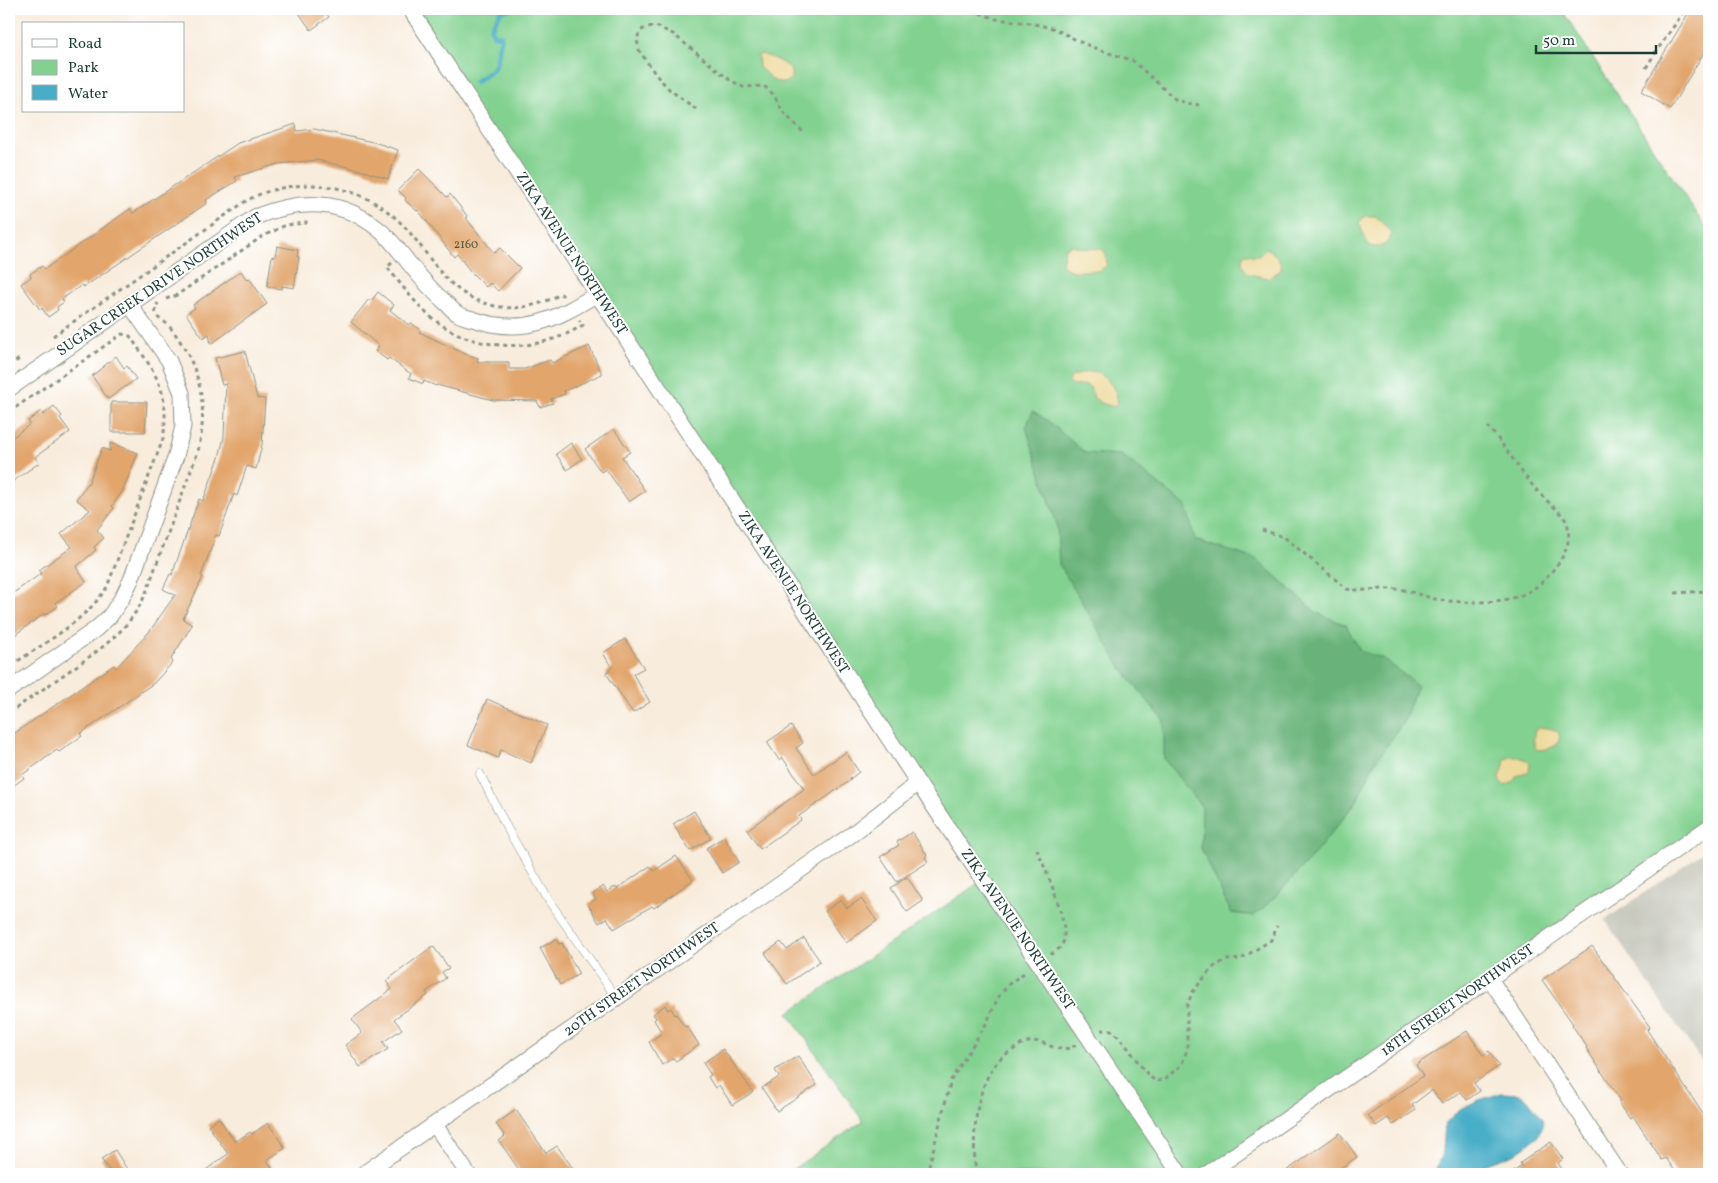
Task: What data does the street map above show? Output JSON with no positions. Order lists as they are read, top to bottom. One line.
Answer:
{"streets":{"street":["ZIKA AVENUE NORTHWEST","SUGAR CREEK DRIVE NORTHWEST","20TH STREET NORTHWEST","18TH STREET NORTHWEST"]},"crossings":[["ZIKA AVENUE NORTHWEST","SUGAR CREEK DRIVE NORTHWEST"],["ZIKA AVENUE NORTHWEST","20TH STREET NORTHWEST"]],"house_numbers":["2160"],"legend":["Road","Park","Water"],"scale_bar":"50 m"}
